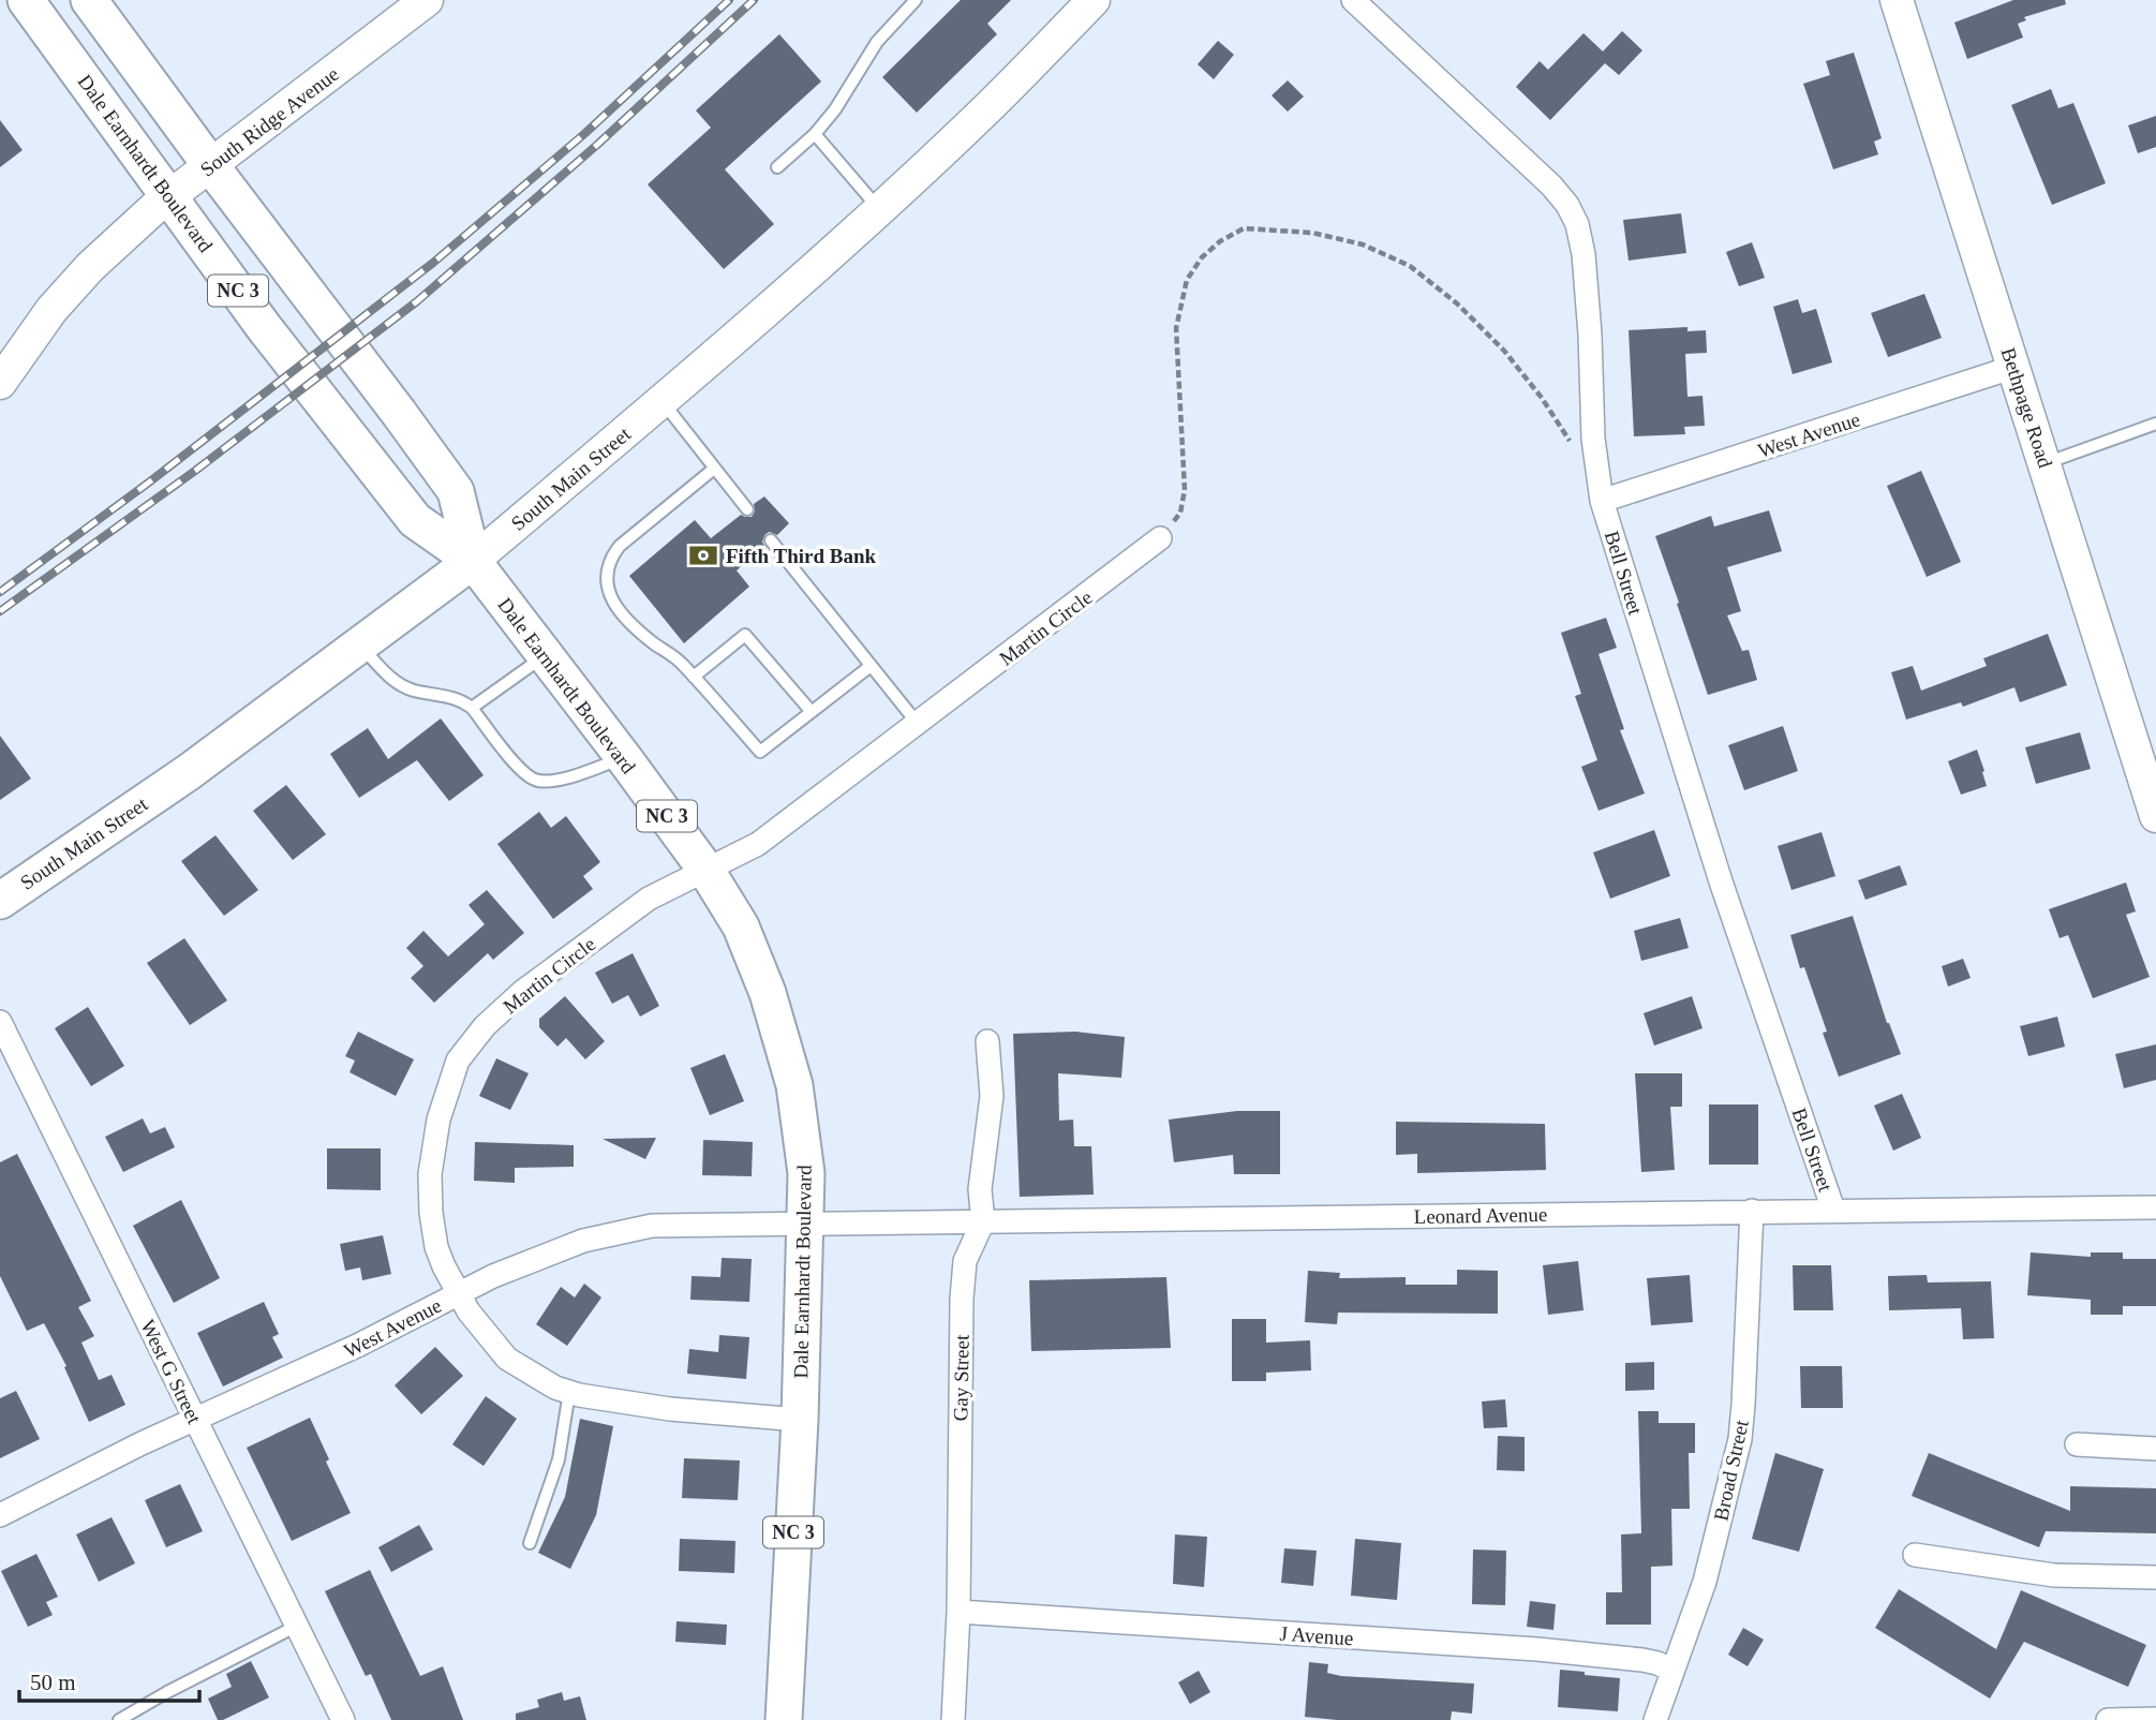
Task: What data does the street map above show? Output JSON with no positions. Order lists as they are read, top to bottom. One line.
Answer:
{"streets":{"main road":["South Ridge Avenue","Dale Earnhardt Boulevard","NC 3","Bethpage Road","South Main Street"],"street":["West Avenue","Bell Street","Martin Circle","Leonard Avenue","West G Street","Gay Street","Broad Street","J Avenue"]},"crossings":[["South Ridge Avenue","Dale Earnhardt Boulevard"],["Dale Earnhardt Boulevard","West Avenue"],["Dale Earnhardt Boulevard","South Main Street"],["Dale Earnhardt Boulevard","Martin Circle"],["Dale Earnhardt Boulevard","Leonard Avenue"],["Bethpage Road","West Avenue"],["West Avenue","Bell Street"],["West Avenue","Martin Circle"],["West Avenue","Leonard Avenue"],["West Avenue","West G Street"],["Bell Street","Leonard Avenue"],["Leonard Avenue","Gay Street"],["Leonard Avenue","Broad Street"],["Gay Street","J Avenue"],["Broad Street","J Avenue"]],"places":{"bank":["Fifth Third Bank"]},"scale_bar":"50 m"}
